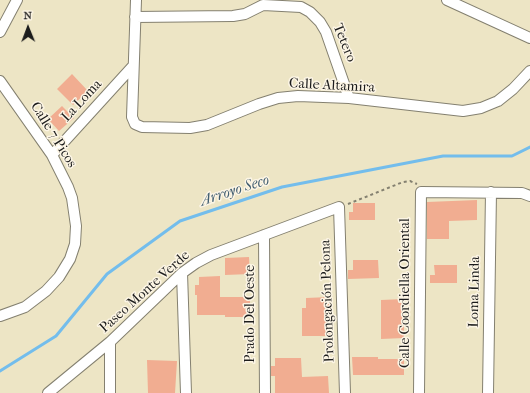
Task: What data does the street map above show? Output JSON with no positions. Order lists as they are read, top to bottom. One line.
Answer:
{"streets":{"street":["Tetero","Calle Altamira","La Loma","Calle 7 Picos","Paseo Monte Verde","Loma Linda","Calle Coordiella Oriental","Prolongación Pelona","Prado Del Oeste"]},"crossings":[["Tetero","Calle Altamira"],["Calle Altamira","La Loma"],["La Loma","Calle 7 Picos"],["Paseo Monte Verde","Prolongación Pelona"],["Paseo Monte Verde","Prado Del Oeste"]],"water":["Arroyo Seco"],"north":"top"}
